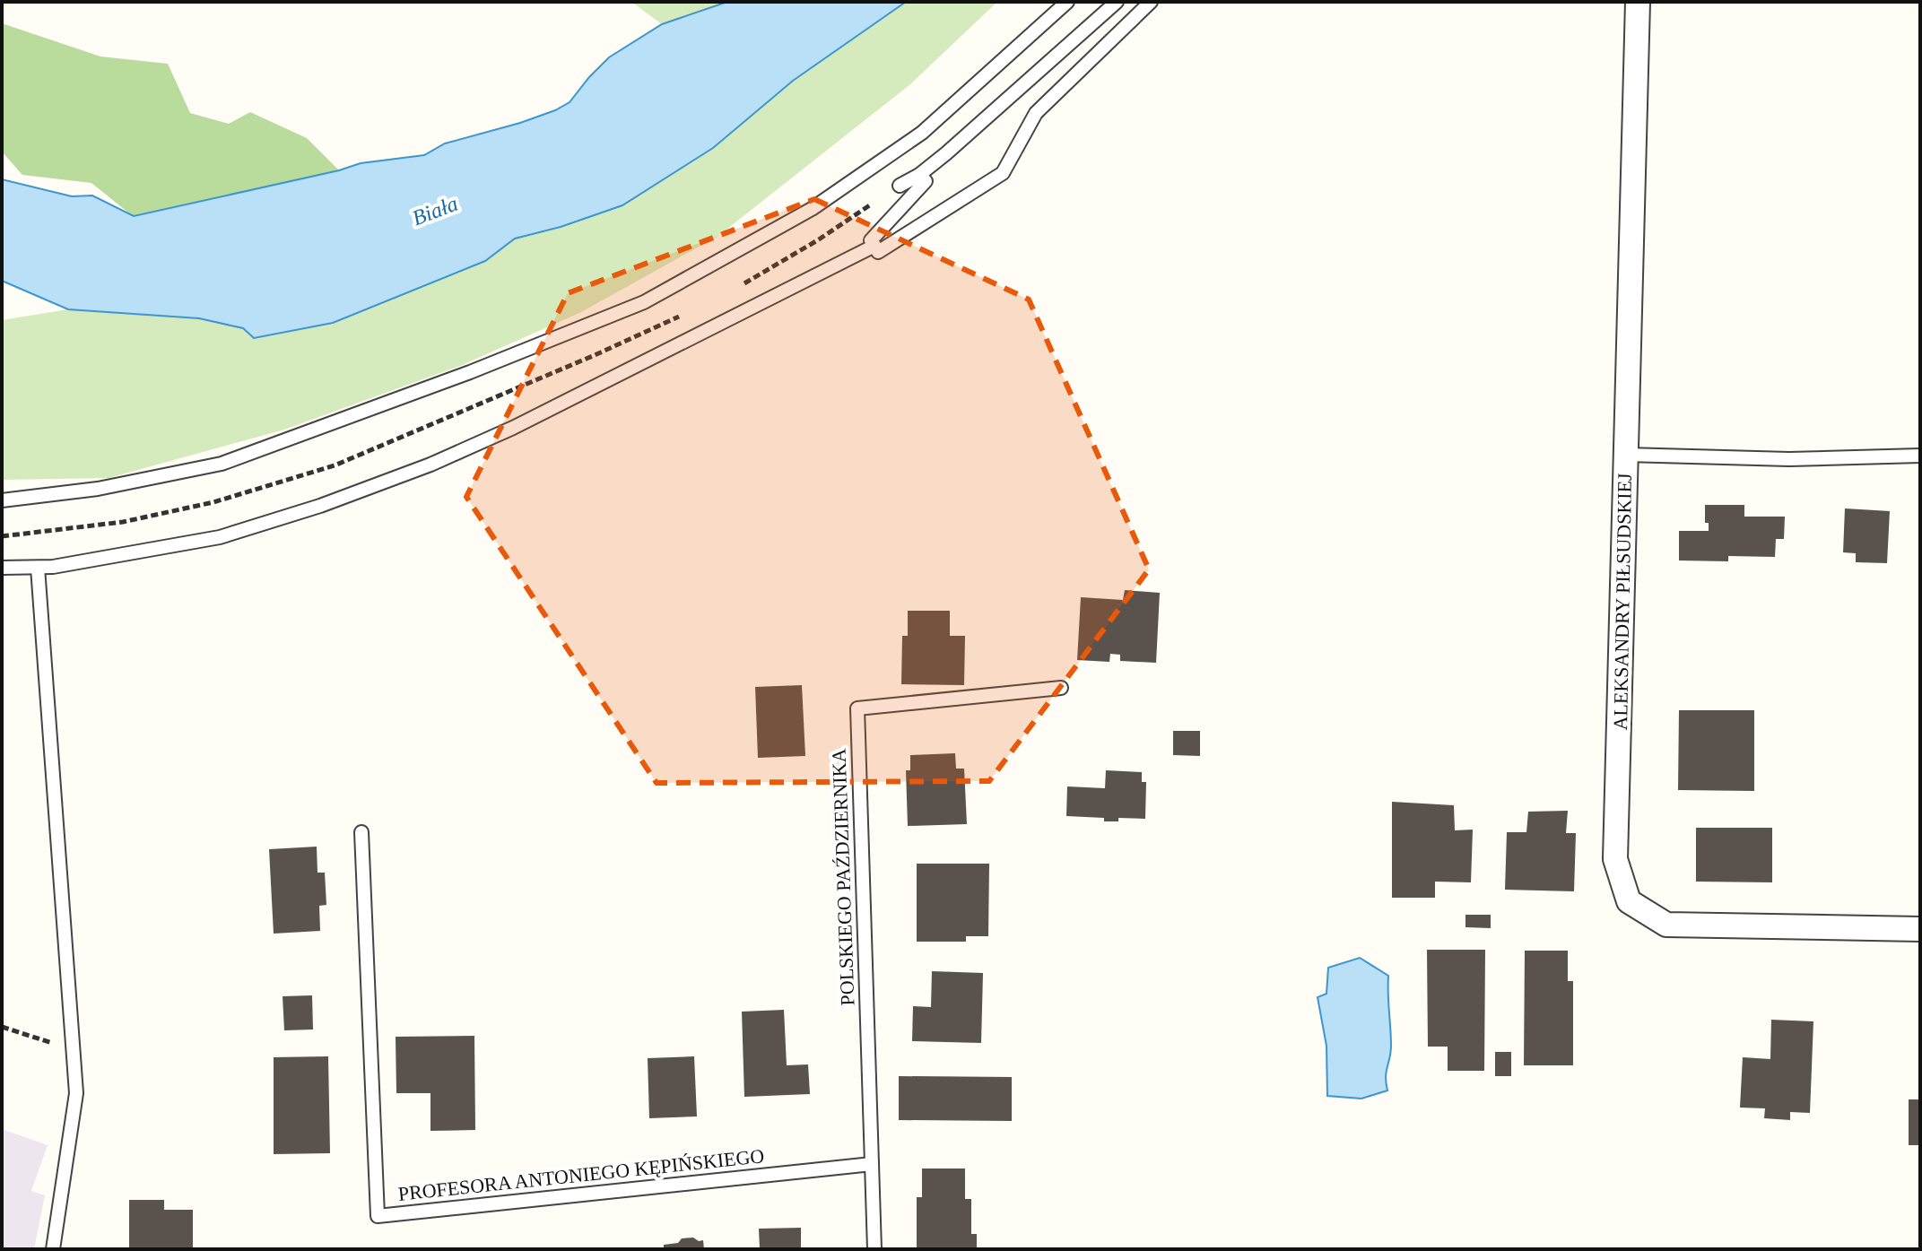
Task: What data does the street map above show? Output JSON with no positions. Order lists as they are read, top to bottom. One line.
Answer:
{"streets":{"street":["ALEKSANDRY PIŁSUDSKIEJ"],"lane":["POLSKIEGO PAŹDZIERNIKA","PROFESORA ANTONIEGO KĘPIŃSKIEGO"]},"crossings":[["POLSKIEGO PAŹDZIERNIKA","PROFESORA ANTONIEGO KĘPIŃSKIEGO"]],"water":["Biała"]}
